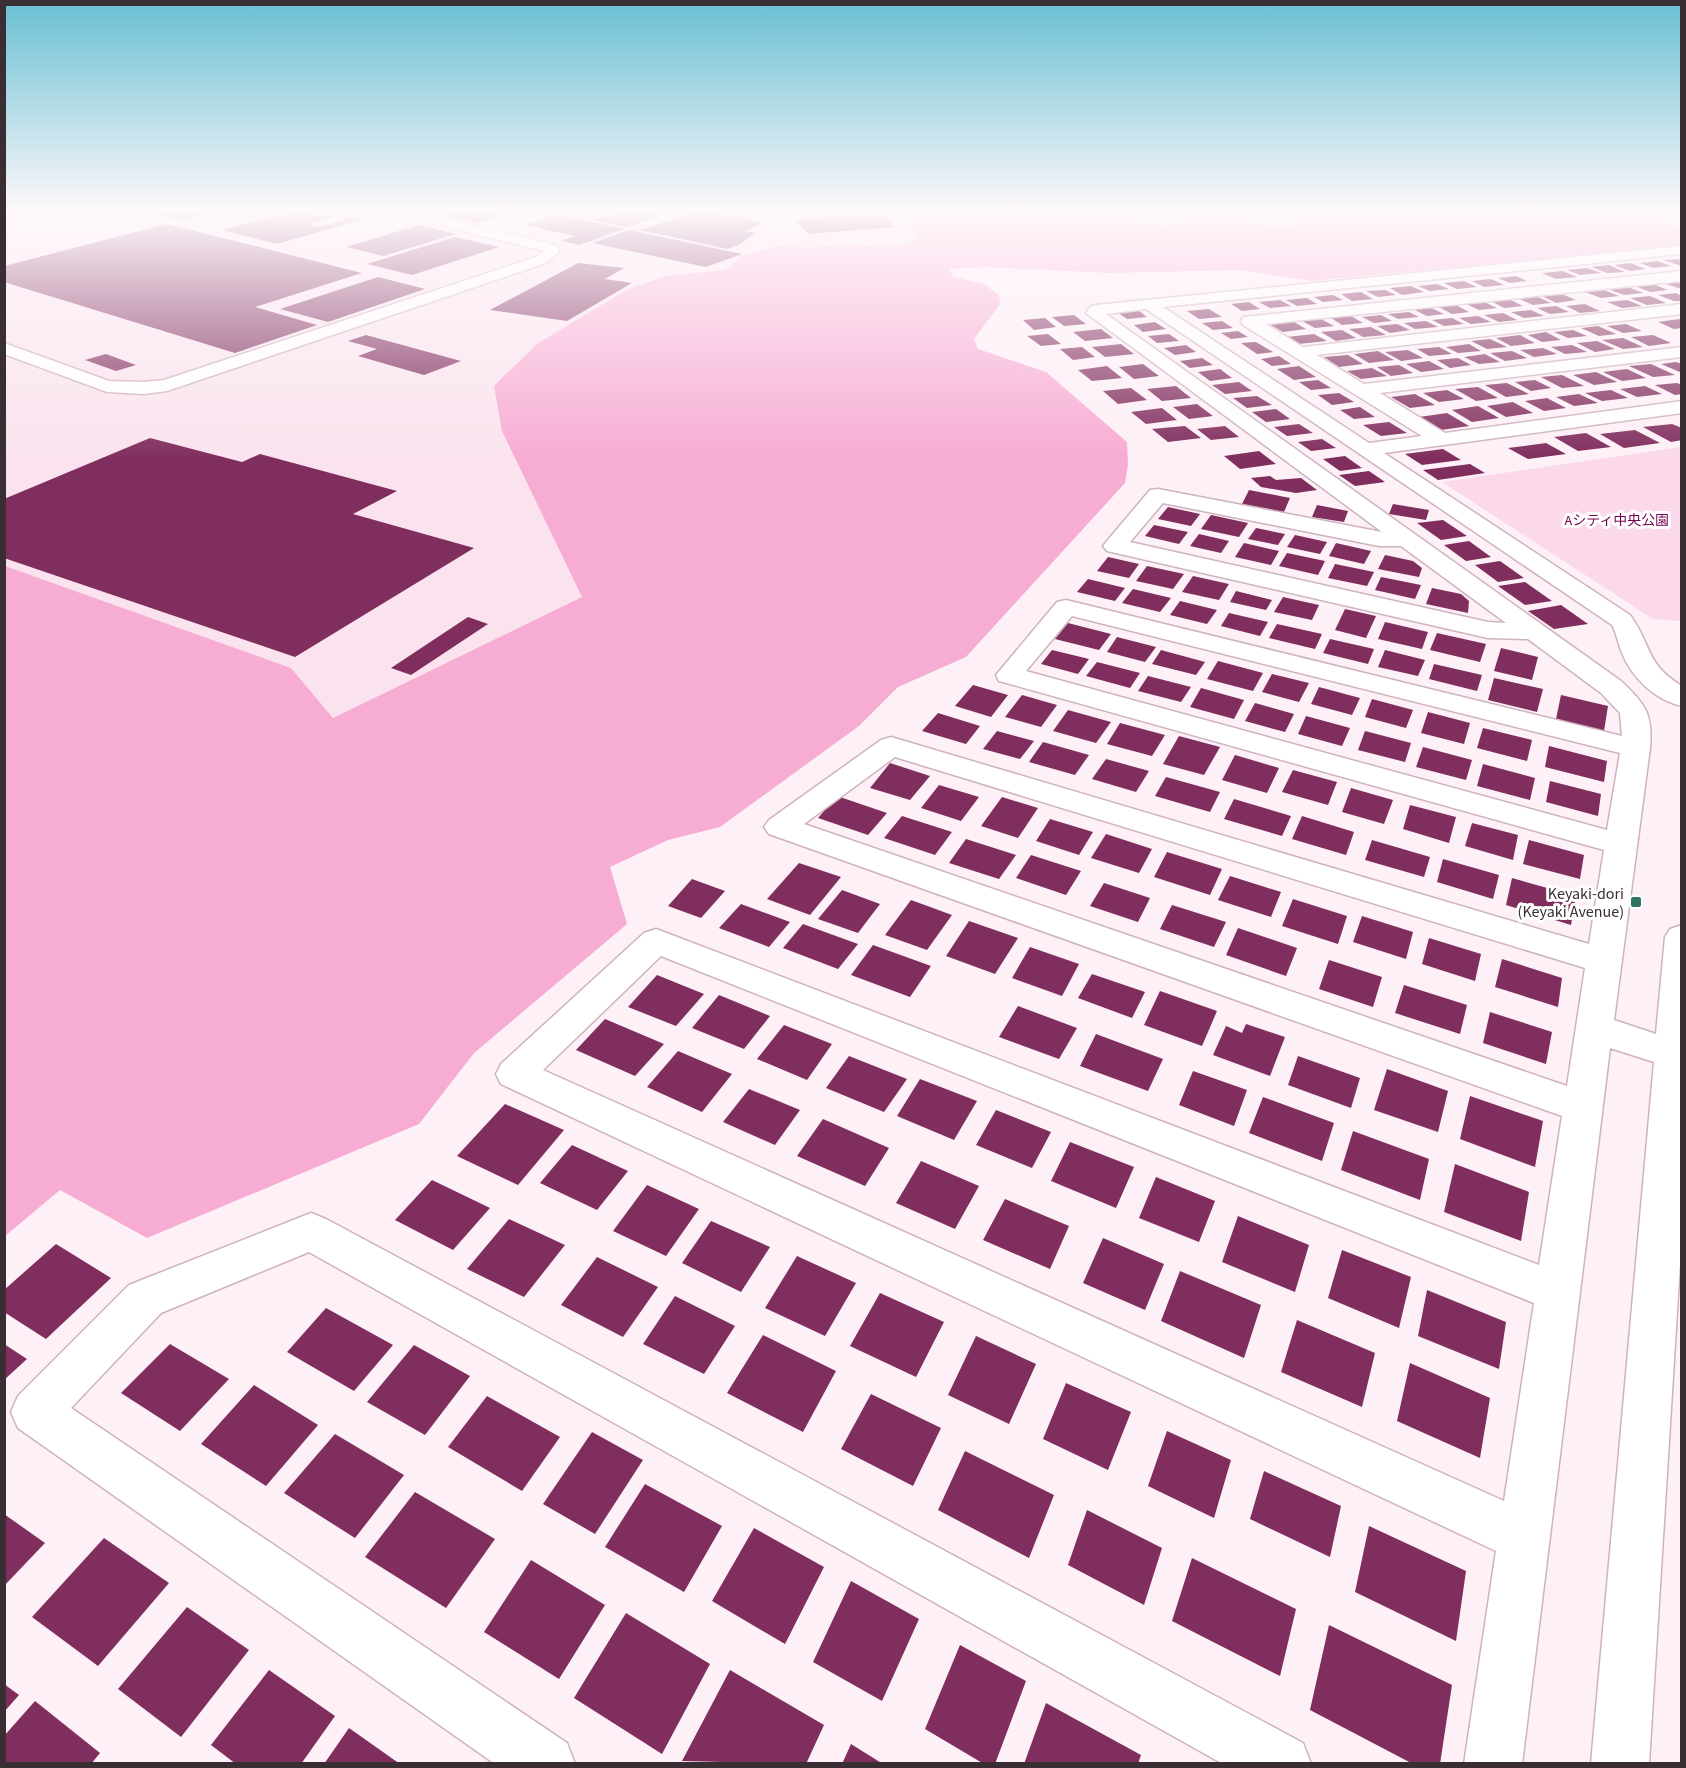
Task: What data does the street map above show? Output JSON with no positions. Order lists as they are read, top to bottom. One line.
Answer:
{"parks":["Aシティ中央公園"],"places":{"transit":["Keyaki-dori (Keyaki Avenue)"]}}
